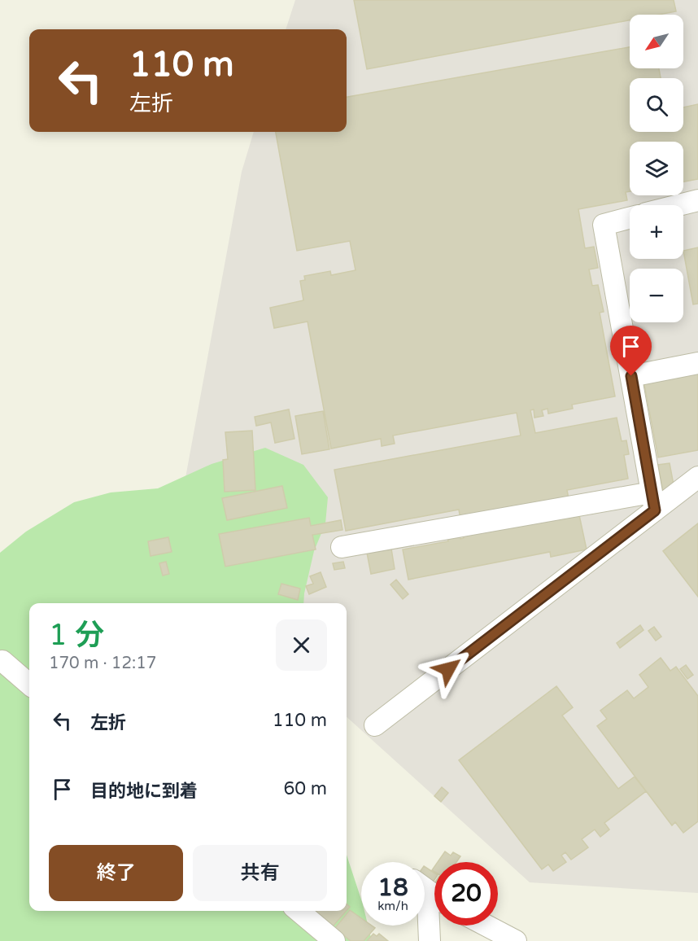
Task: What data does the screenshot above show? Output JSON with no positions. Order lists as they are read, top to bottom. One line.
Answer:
{"north":"bottom left","page":{"map_buttons":["+","−"],"turn":["110 m","左折"],"heading":["1 分","170 m · 12:17"],"list":[{"name":"左折","value":"110 m"},{"name":"目的地に到着","value":"60 m"}],"buttons":["終了","共有"],"speed":"18 km/h","limit":"20"}}
